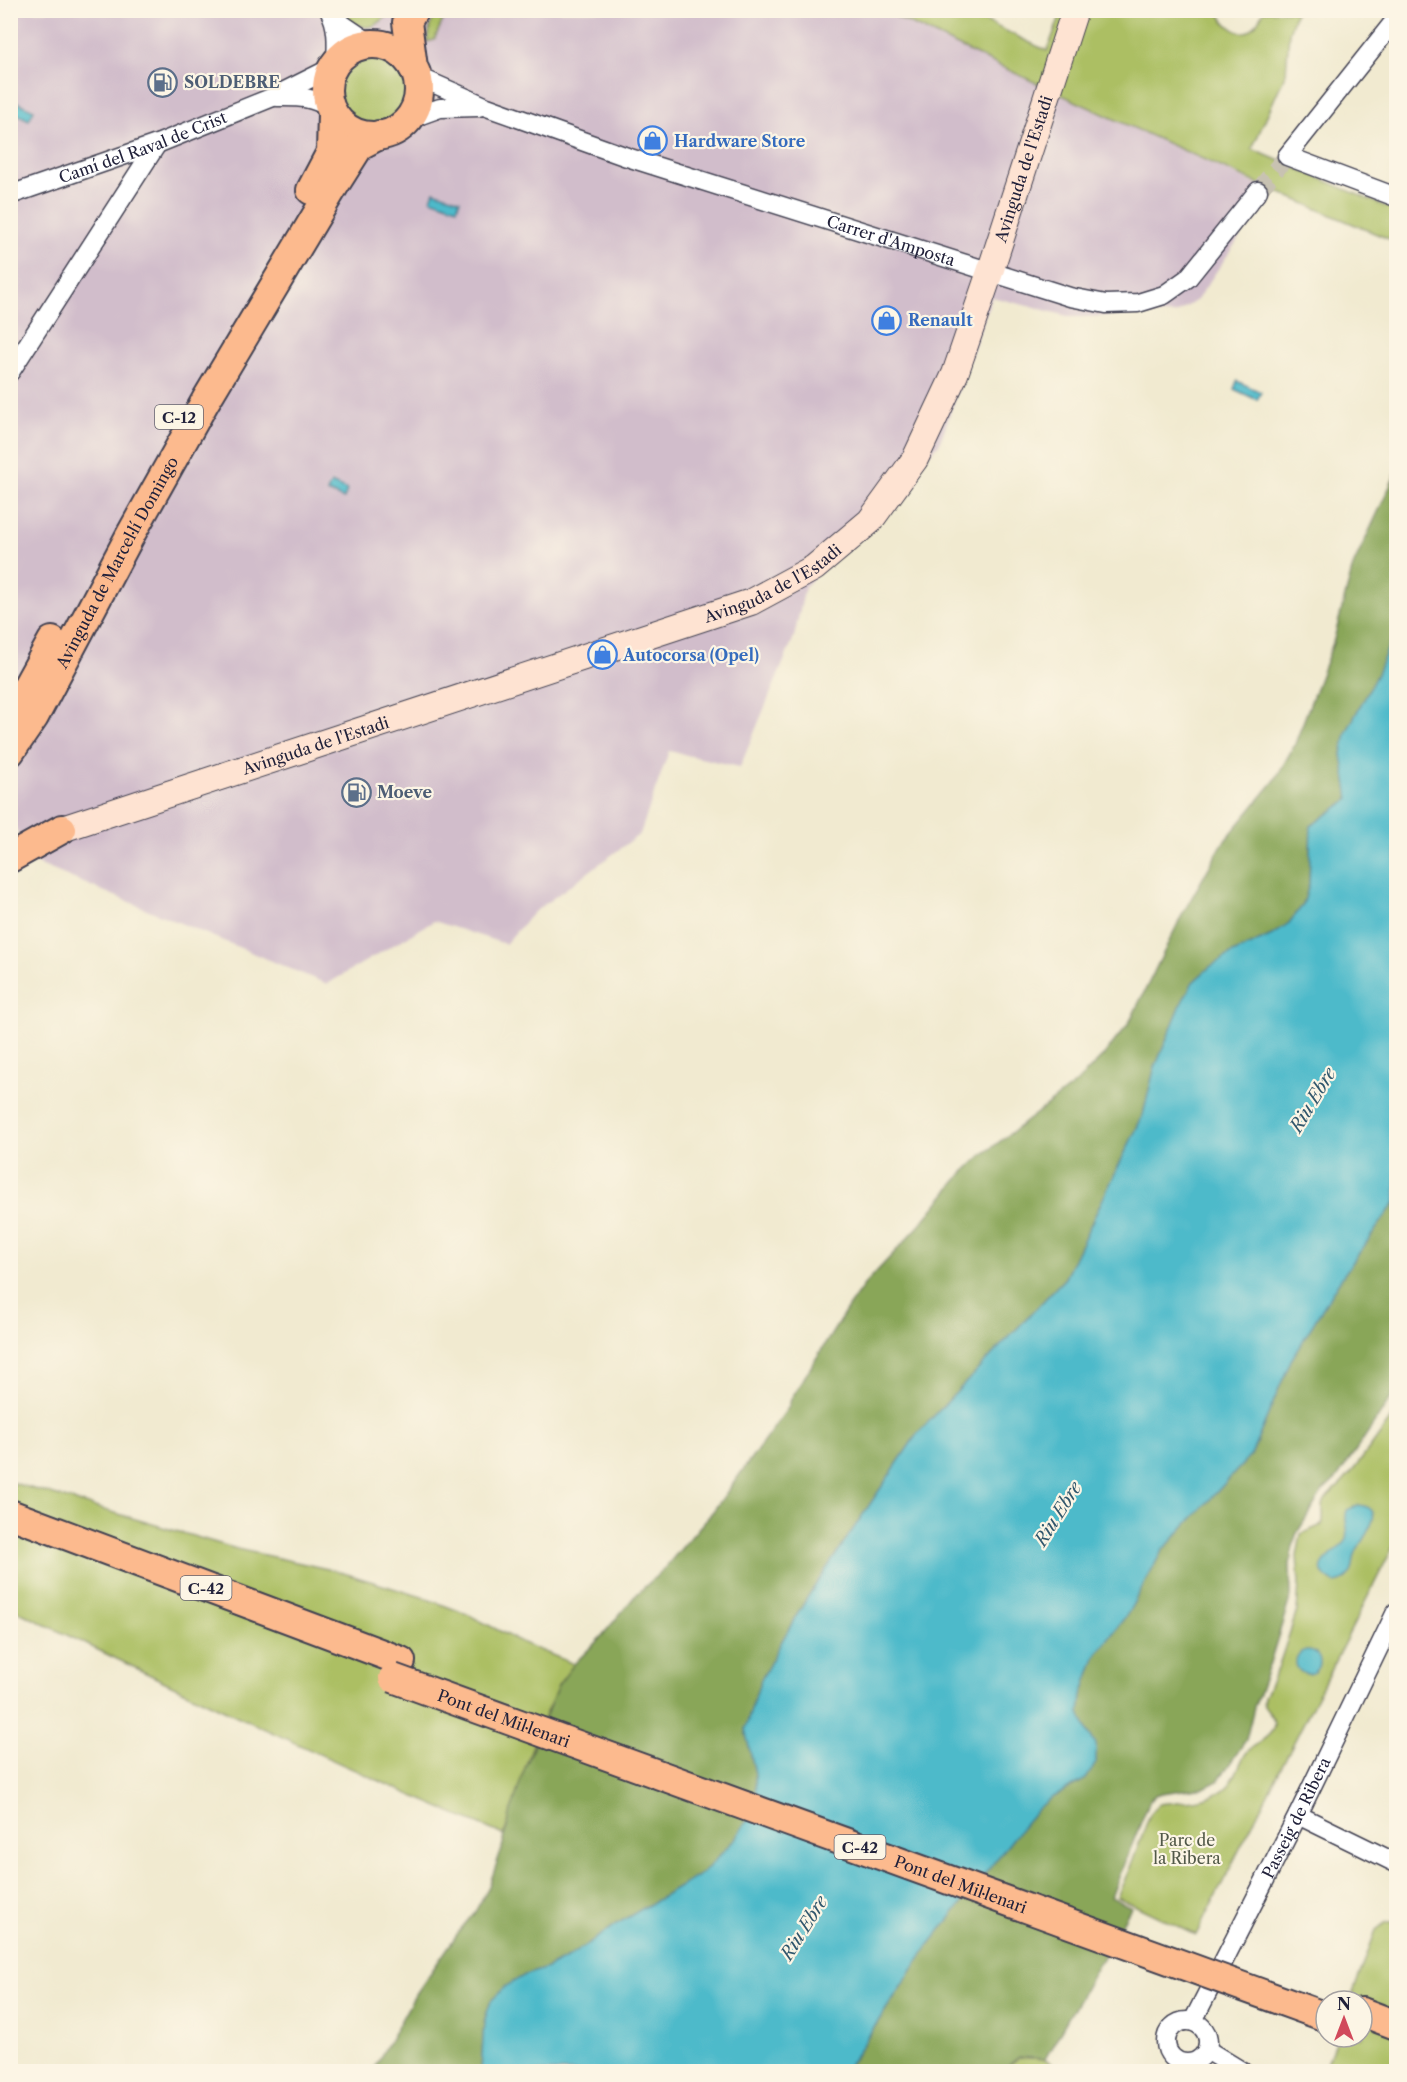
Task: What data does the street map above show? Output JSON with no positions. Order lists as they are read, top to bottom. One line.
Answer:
{"streets":{"main road":["C-12","Avinguda de Marcel·lí Domingo","C-42","Pont del Mil·lenari"],"street":["Camí del Raval de Crist","Avinguda de l'Estadi","Carrer d'Amposta","Passeig de Ribera"]},"crossings":[["Camí del Raval de Crist","Carrer d'Amposta"],["Camí del Raval de Crist","C-12"],["Camí del Raval de Crist","Avinguda de Marcel·lí Domingo"],["Avinguda de l'Estadi","Carrer d'Amposta"],["Carrer d'Amposta","C-12"],["Carrer d'Amposta","Avinguda de Marcel·lí Domingo"],["C-12","Avinguda de Marcel·lí Domingo"],["C-42","Pont del Mil·lenari"]],"water":["Riu Ebre"],"parks":["Parc de la Ribera"],"places":{"fuel station":["SOLDEBRE","Moeve"],"shop":["Hardware Store","Renault","Autocorsa (Opel)"]},"north":"top"}
